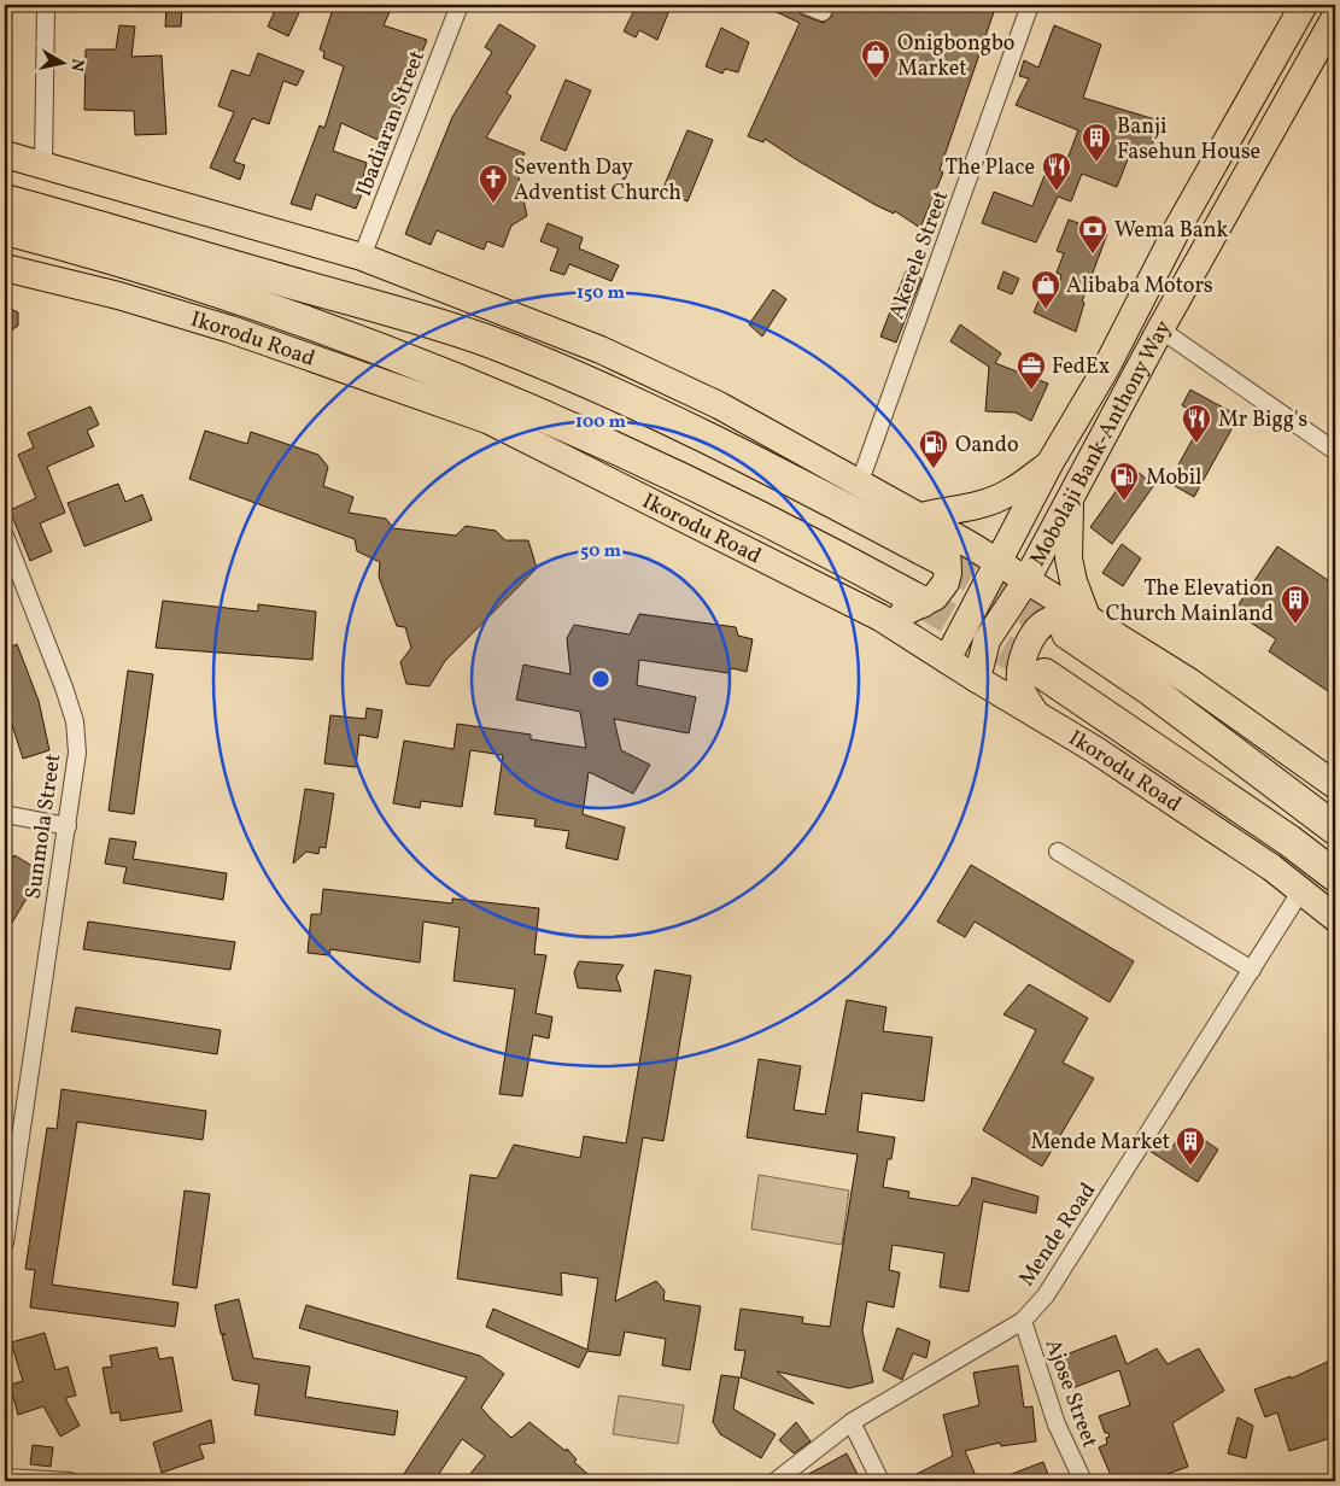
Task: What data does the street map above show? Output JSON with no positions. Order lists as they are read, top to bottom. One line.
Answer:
{"streets":{"highway":["Ikorodu Road"],"main road":["Mobolaji Bank-Anthony Way"],"street":["Ibadiaran Street","Akerele Street","Sunmola Street","Mende Road","Ajose Street"]},"crossings":[["Ikorodu Road","Mobolaji Bank-Anthony Way"],["Ikorodu Road","Mende Road"],["Mende Road","Ajose Street"]],"places":{"shop":["Onigbongbo Market","Alibaba Motors"],"building":["Banji Fasehun House","The Elevation Church Mainland","Mende Market"],"restaurant":["The Place","Mr Bigg's"],"church":["Seventh Day Adventist Church"],"bank":["Wema Bank"],"office":["FedEx"],"fuel station":["Oando","Mobil"]},"north":"right","rings":["150 m","100 m","50 m"]}
